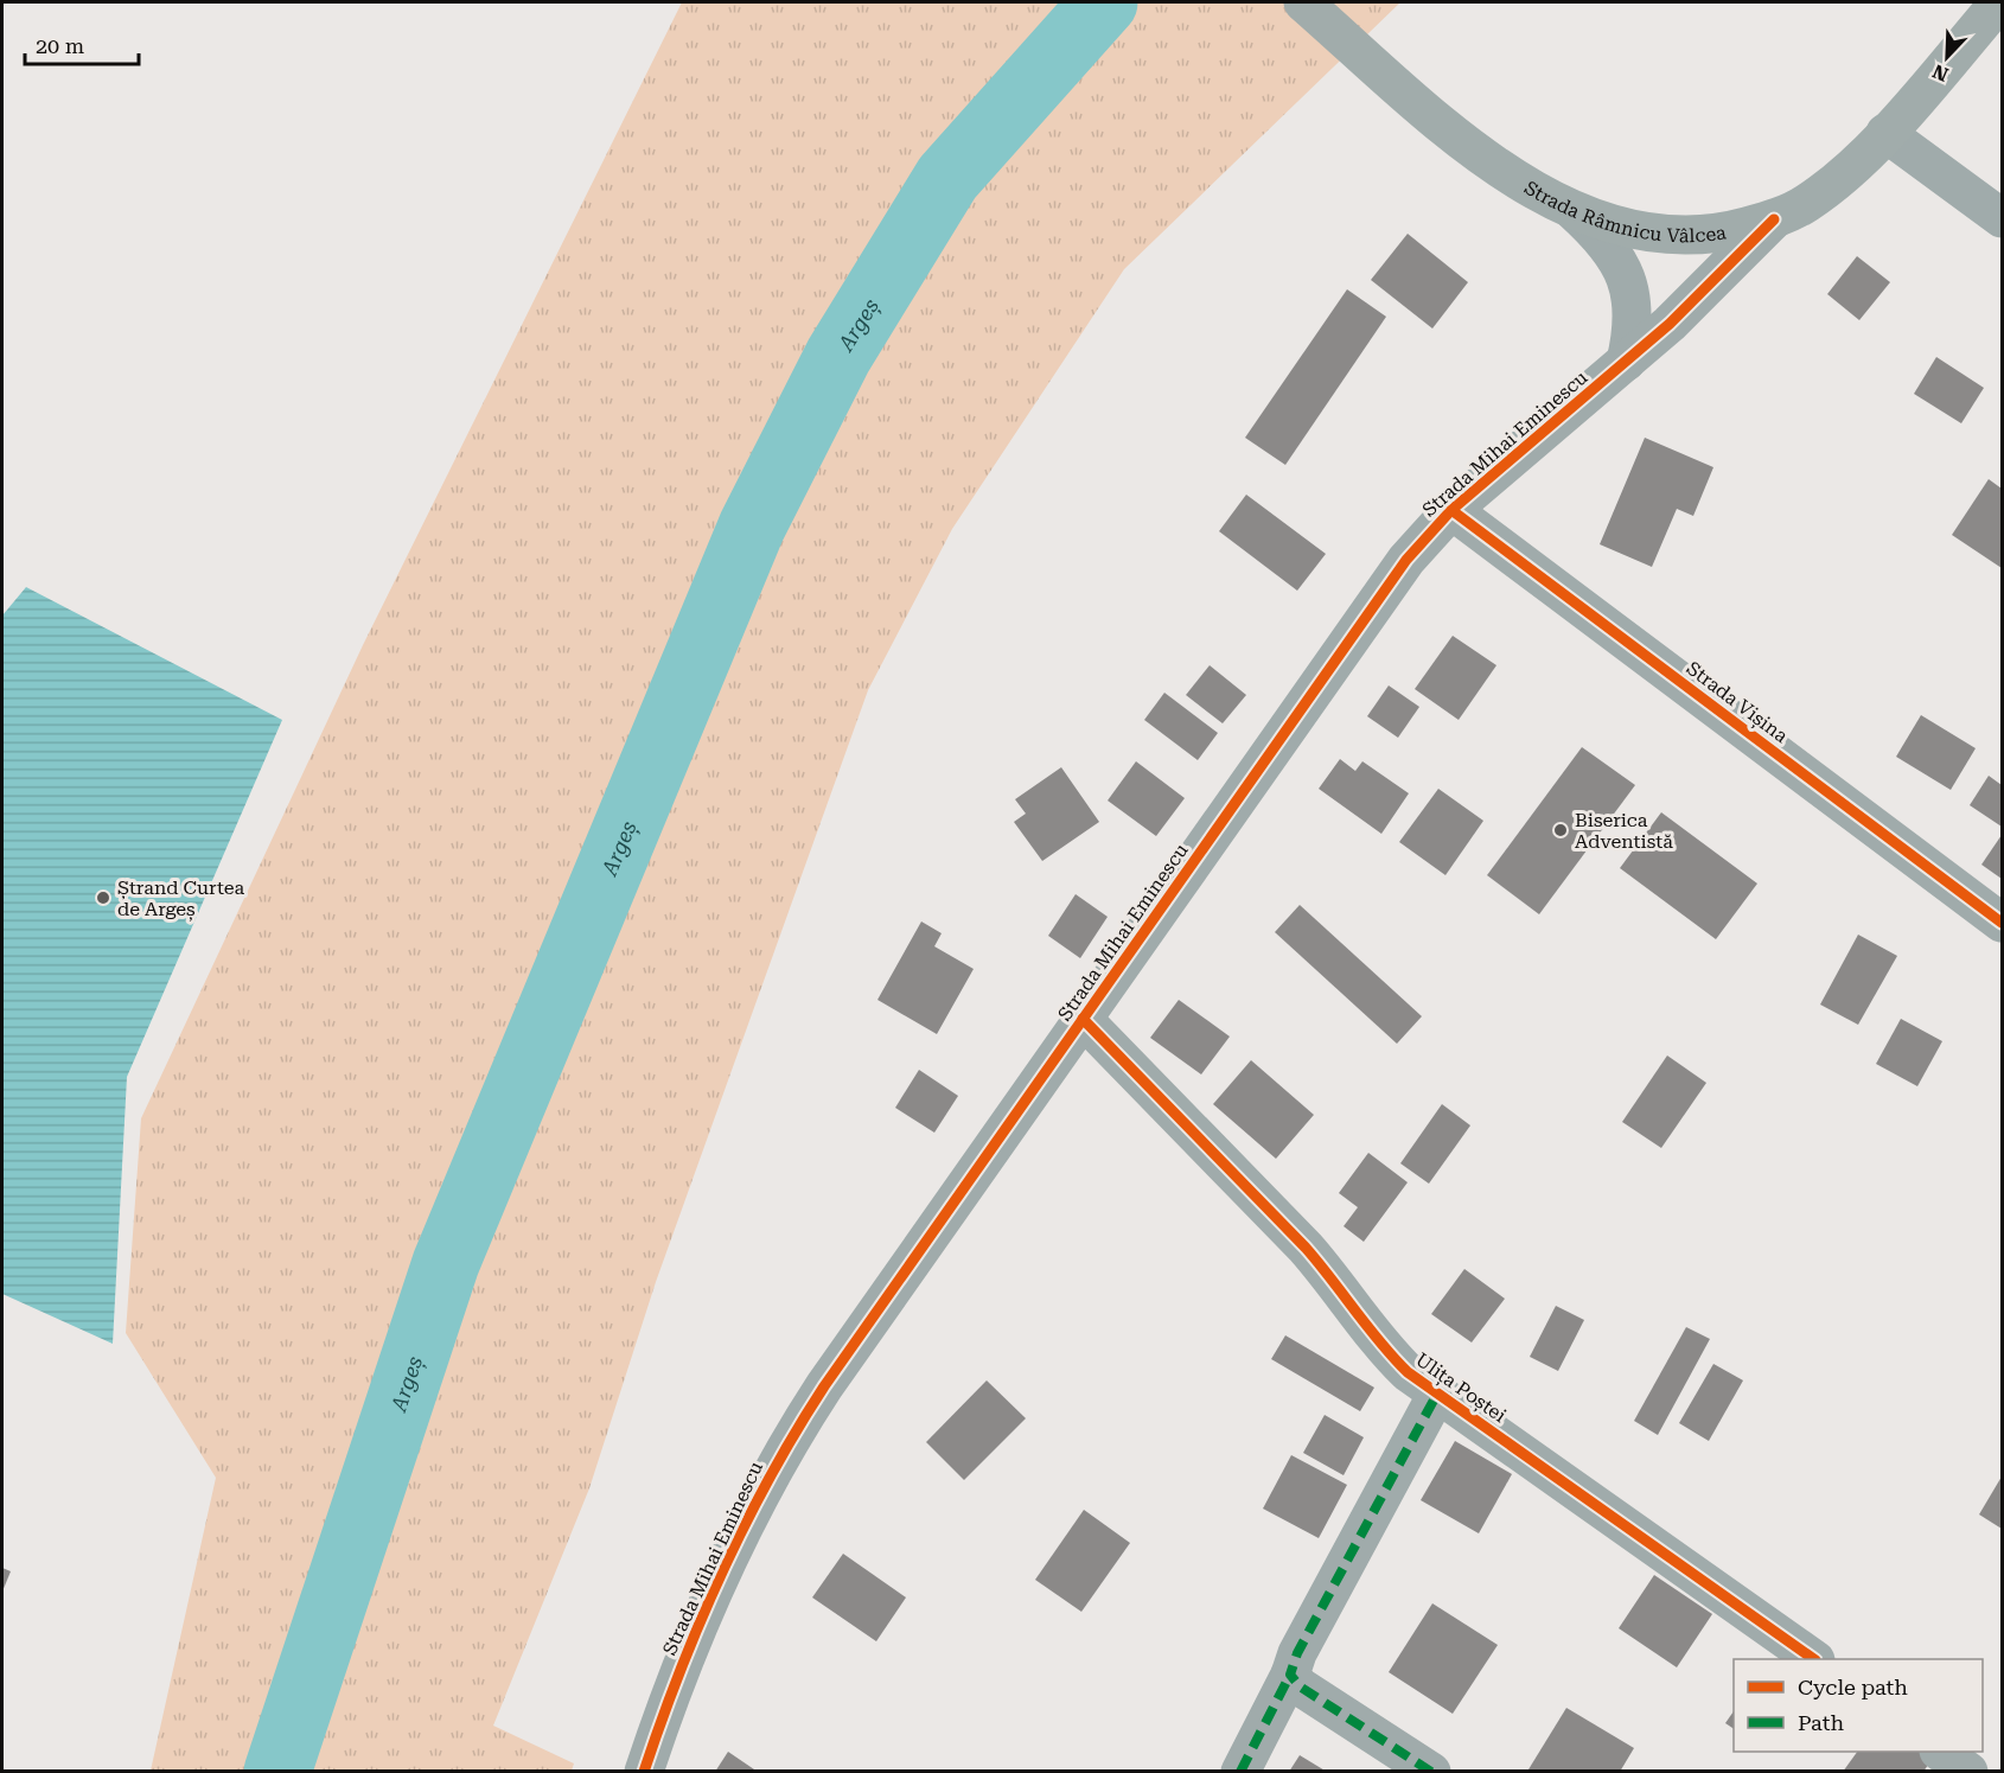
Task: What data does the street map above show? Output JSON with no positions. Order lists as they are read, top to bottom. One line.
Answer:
{"streets":{"main road":["Strada Râmnicu Vâlcea"],"street":["Strada Mihai Eminescu","Strada Vișina","Ulița Poștei"]},"crossings":[["Strada Râmnicu Vâlcea","Strada Mihai Eminescu"],["Strada Mihai Eminescu","Strada Vișina"],["Strada Mihai Eminescu","Ulița Poștei"]],"water":["Argeș"],"places":["Biserica Adventistă","Ștrand Curtea de Argeș"],"legend":["Cycle path","Path"],"scale_bar":"20 m","north":"bottom left"}
